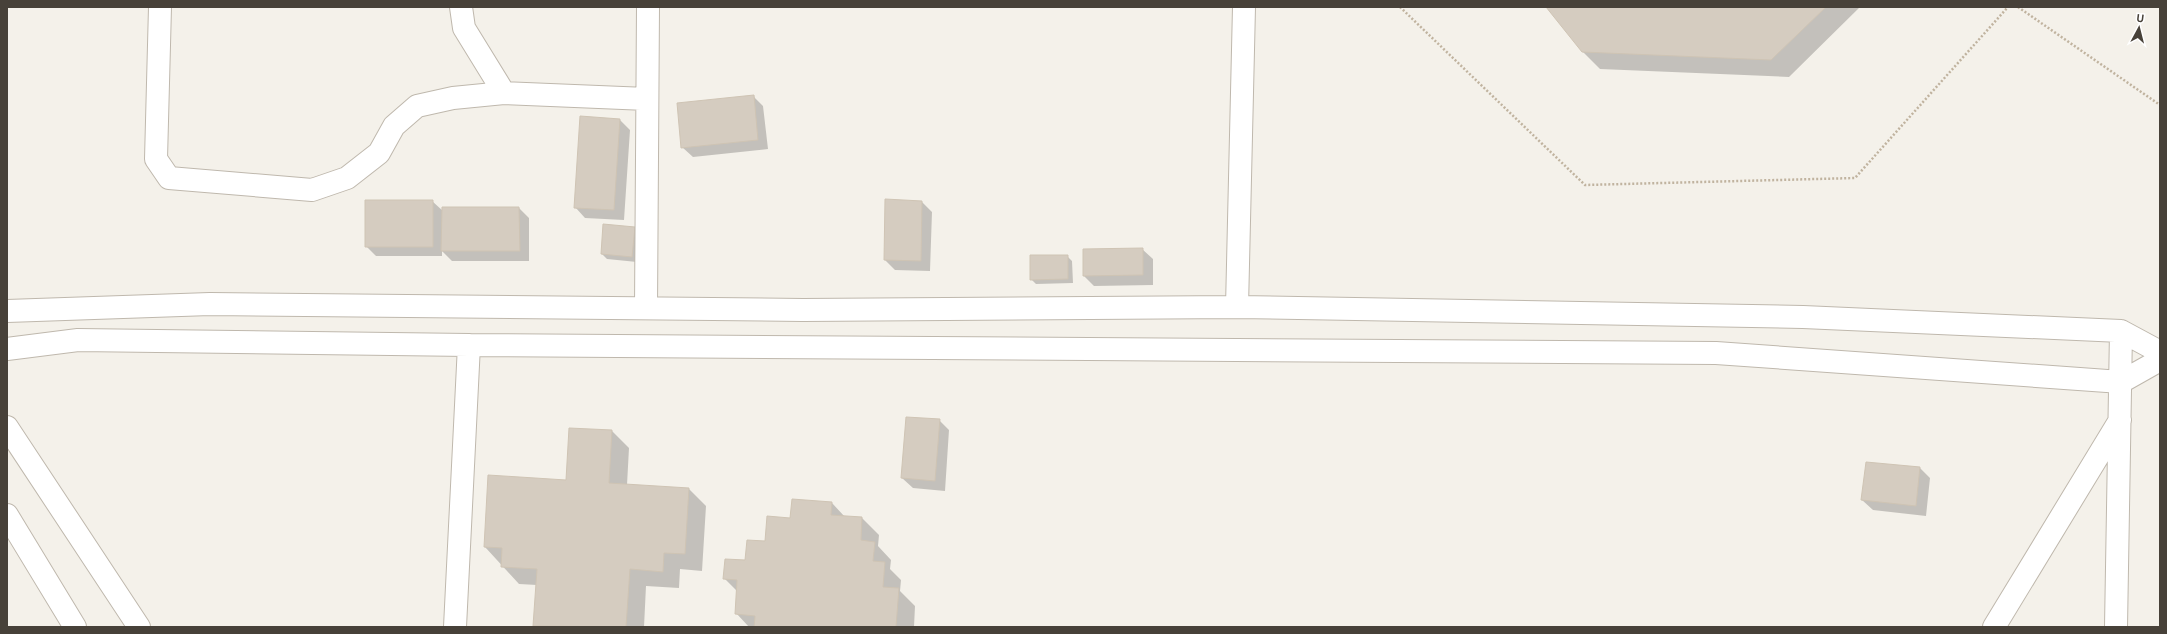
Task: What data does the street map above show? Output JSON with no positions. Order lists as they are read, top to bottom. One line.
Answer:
{"north":"top"}
